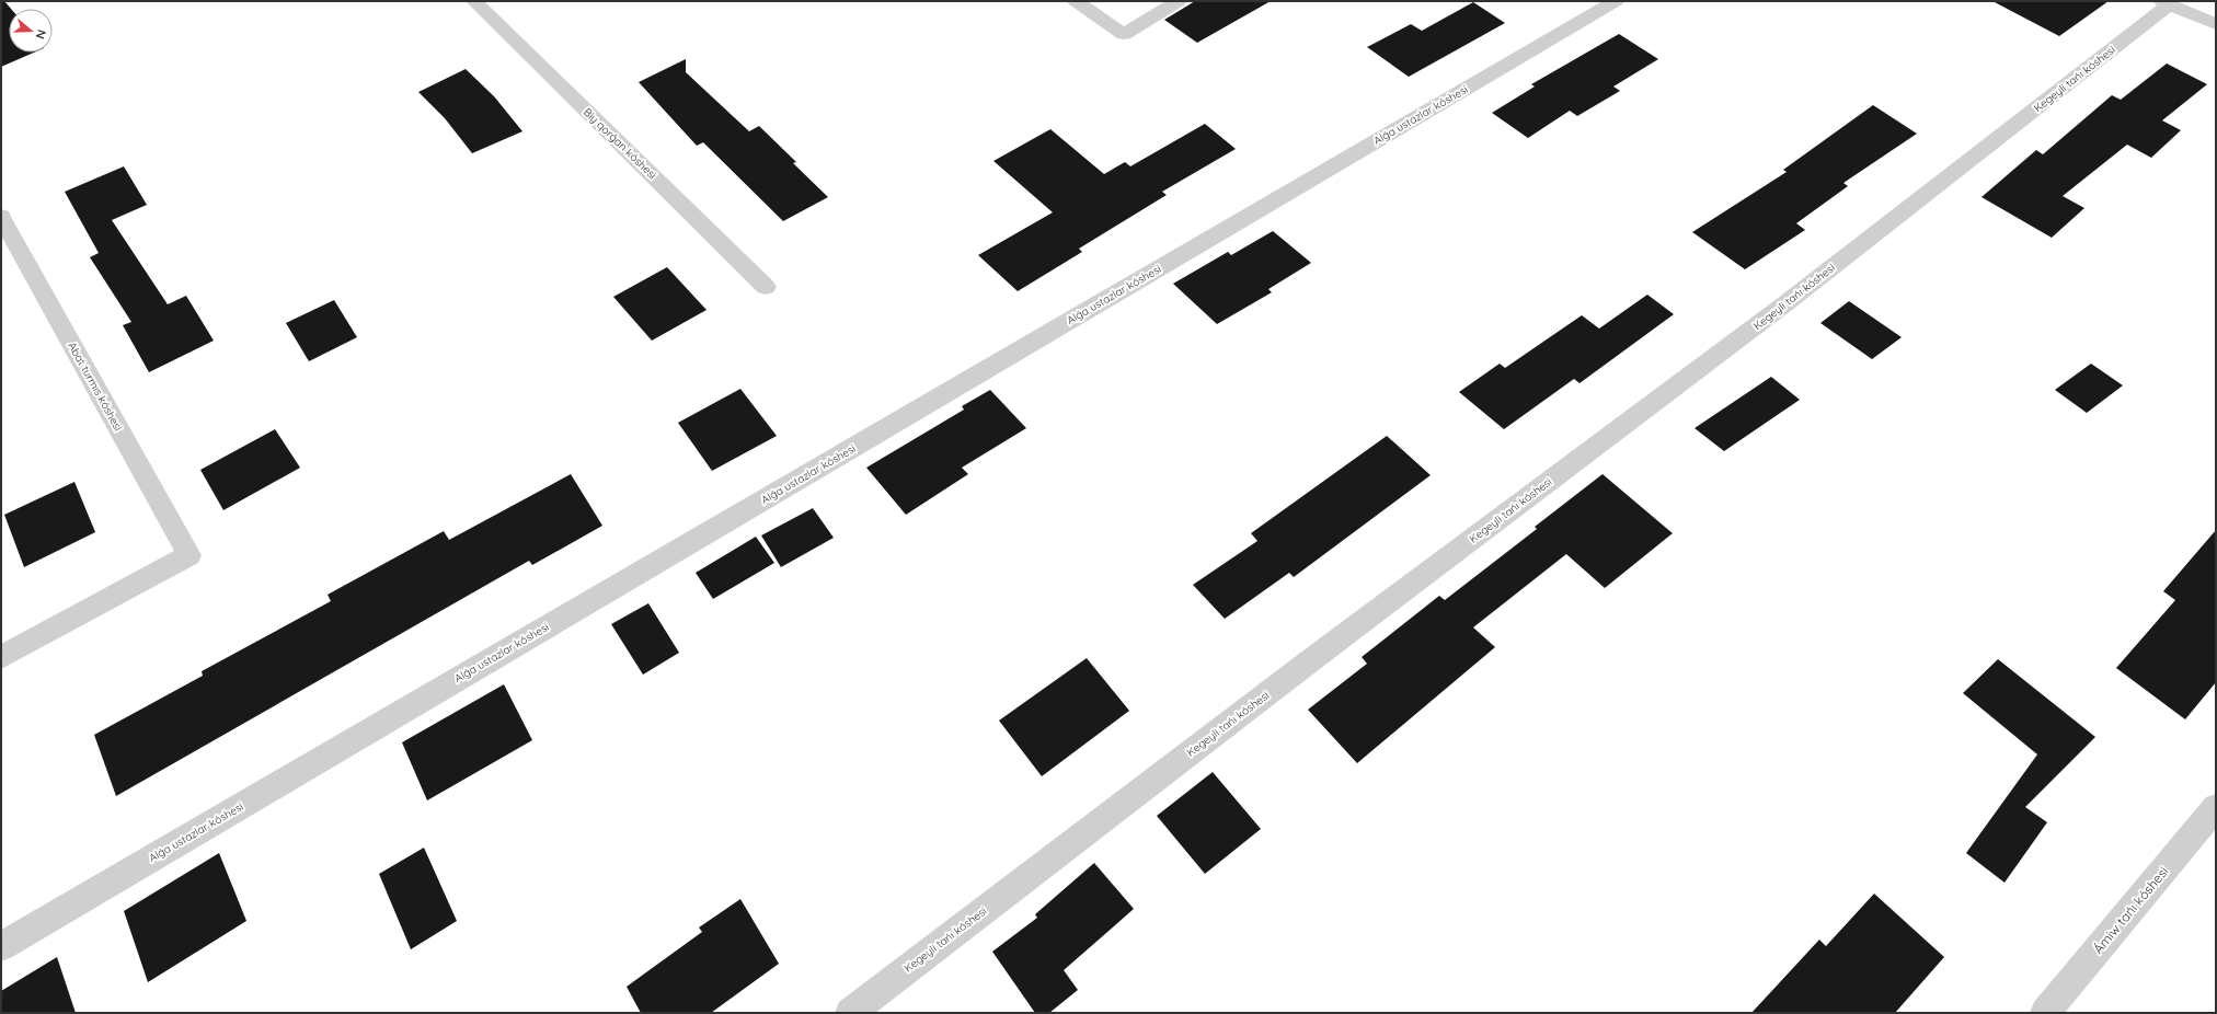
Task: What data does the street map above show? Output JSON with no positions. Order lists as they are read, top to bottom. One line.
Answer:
{"streets":{"street":["Kegeyli tańı kóshesi","Alǵa ustazlar kóshesi","Biy qorǵan kóshesi","Abat turmıs kóshesi","Ámiw tańı kóshesi"]},"north":"right"}
